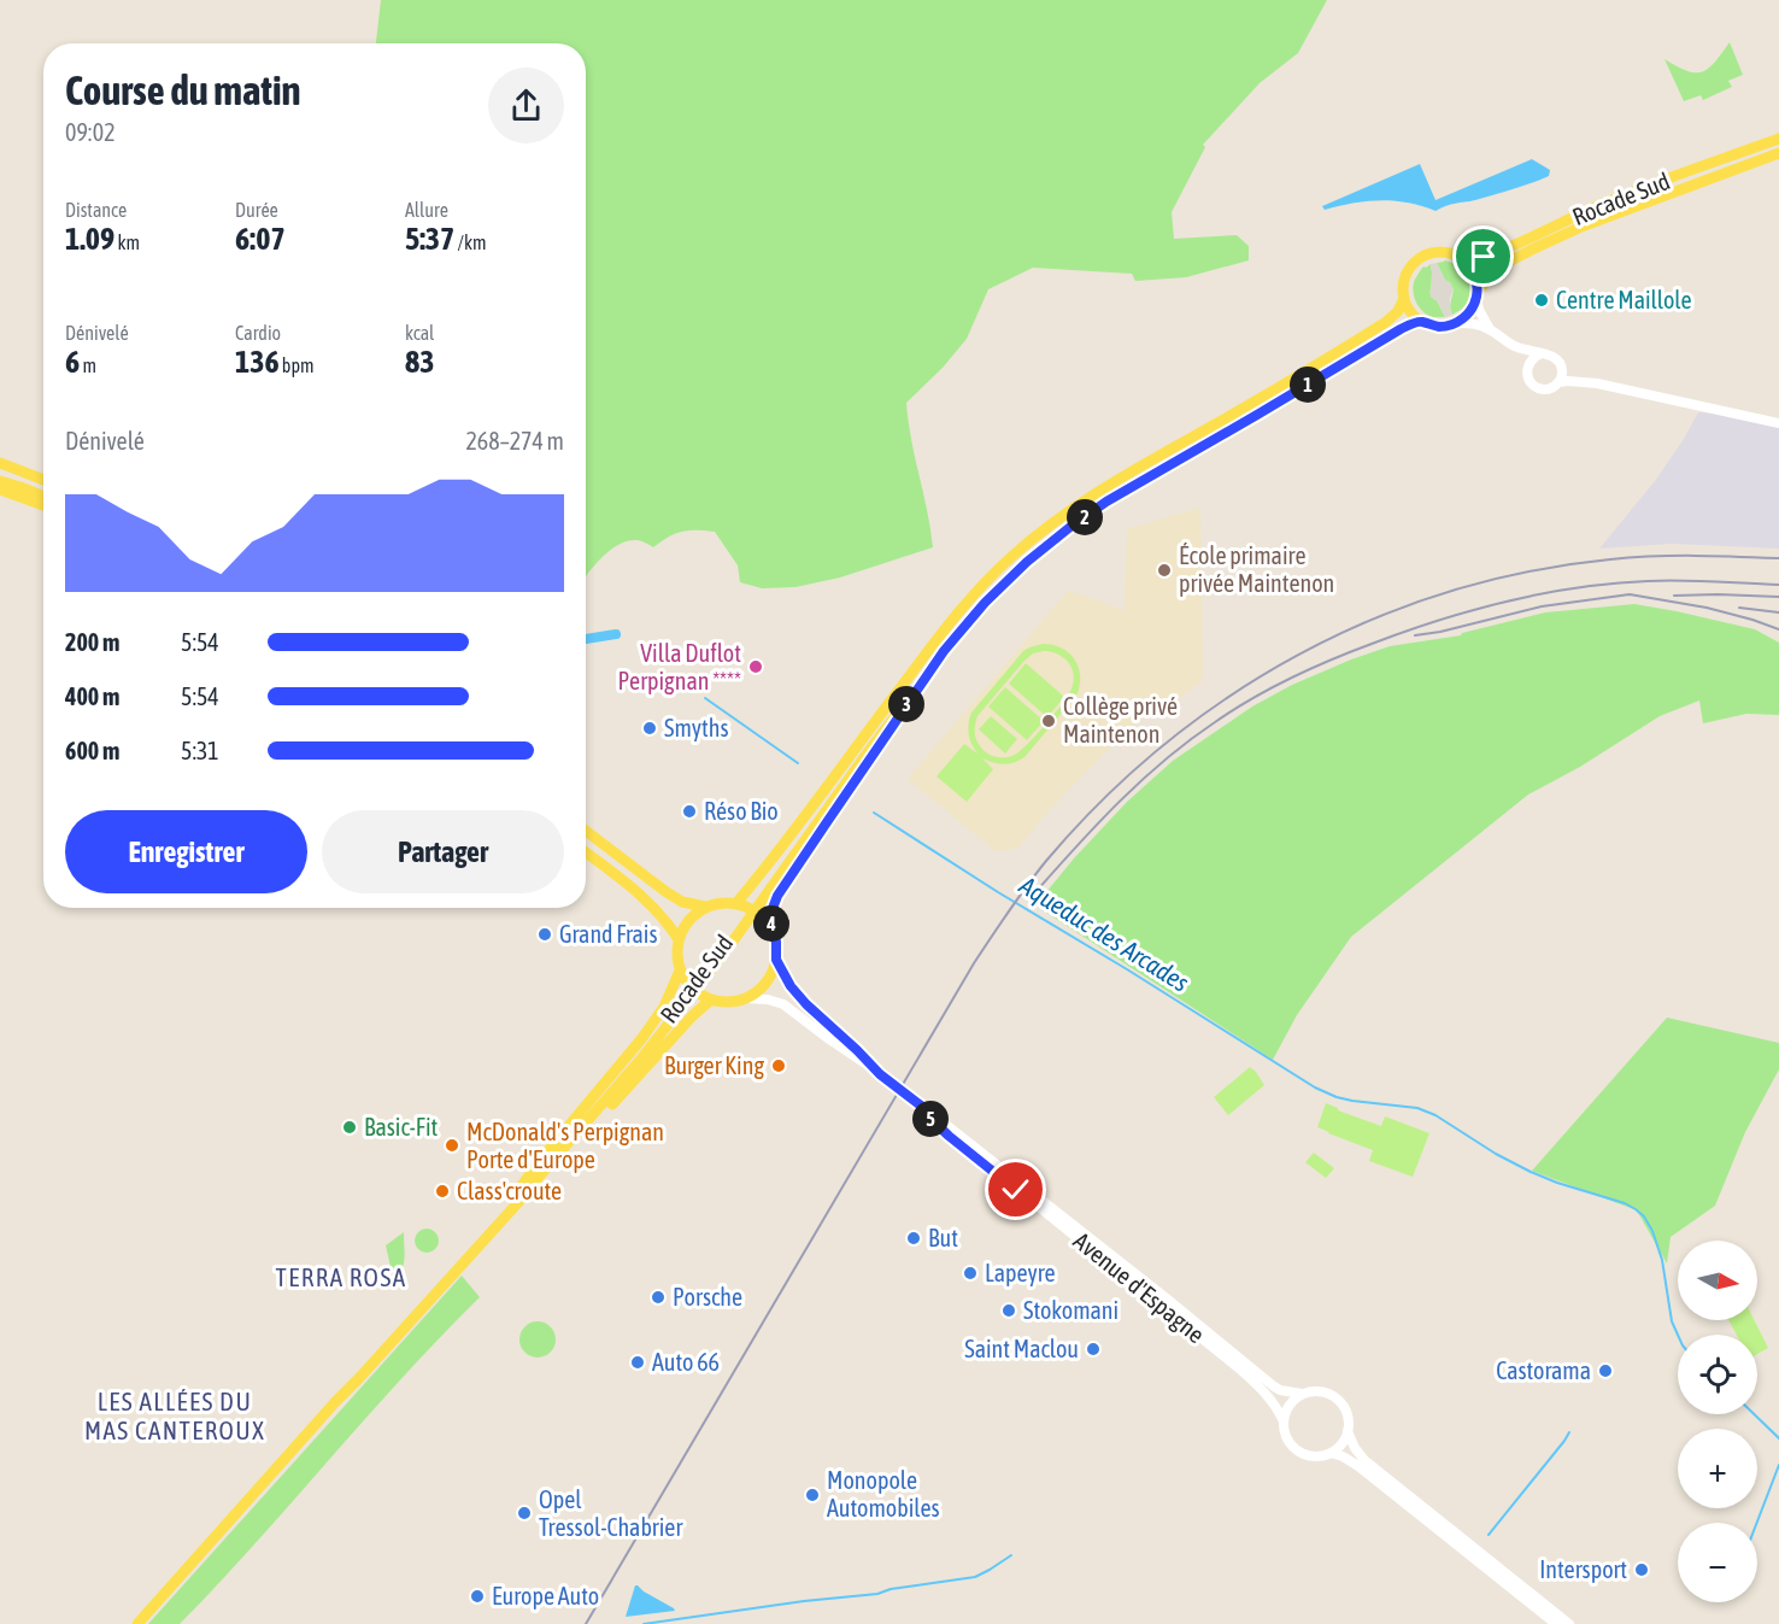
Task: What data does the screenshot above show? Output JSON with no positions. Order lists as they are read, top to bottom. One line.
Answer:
{"streets":{"main road":["Rocade Sud","Avenue d'Espagne"]},"crossings":[["Rocade Sud","Avenue d'Espagne"]],"districts":["TERRA ROSA","LES ALLÉES DU MAS CANTEROUX"],"water":["Aqueduc des Arcades"],"places":["Centre Maillole","École primaire privée Maintenon","Villa Duflot Perpignan ****","Collège privé Maintenon","Smyths","Réso Bio","Grand Frais","Burger King","Basic-Fit","McDonald's Perpignan Porte d'Europe","Class'croute","But","Lapeyre","Porsche","Stokomani","Saint Maclou","Auto 66","Castorama","Monopole Automobiles","Opel Tressol-Chabrier","Intersport","Europe Auto"],"north":"right","page":{"heading":["Course du matin","09:02"],"stats":[["Distance","1.09 km"],["Durée","6:07"],["Allure","5:37 /km"],["Dénivelé","6 m"],["Cardio","136 bpm"],["kcal","83"]],"pins":["1","2","3","4","5"],"chart":["Dénivelé","268–274 m"],"list":[{"name":"200 m","note":"5:54"},{"name":"400 m","note":"5:54"},{"name":"600 m","note":"5:31"}],"buttons":["Enregistrer","Partager"],"map_buttons":["+","−"]}}
